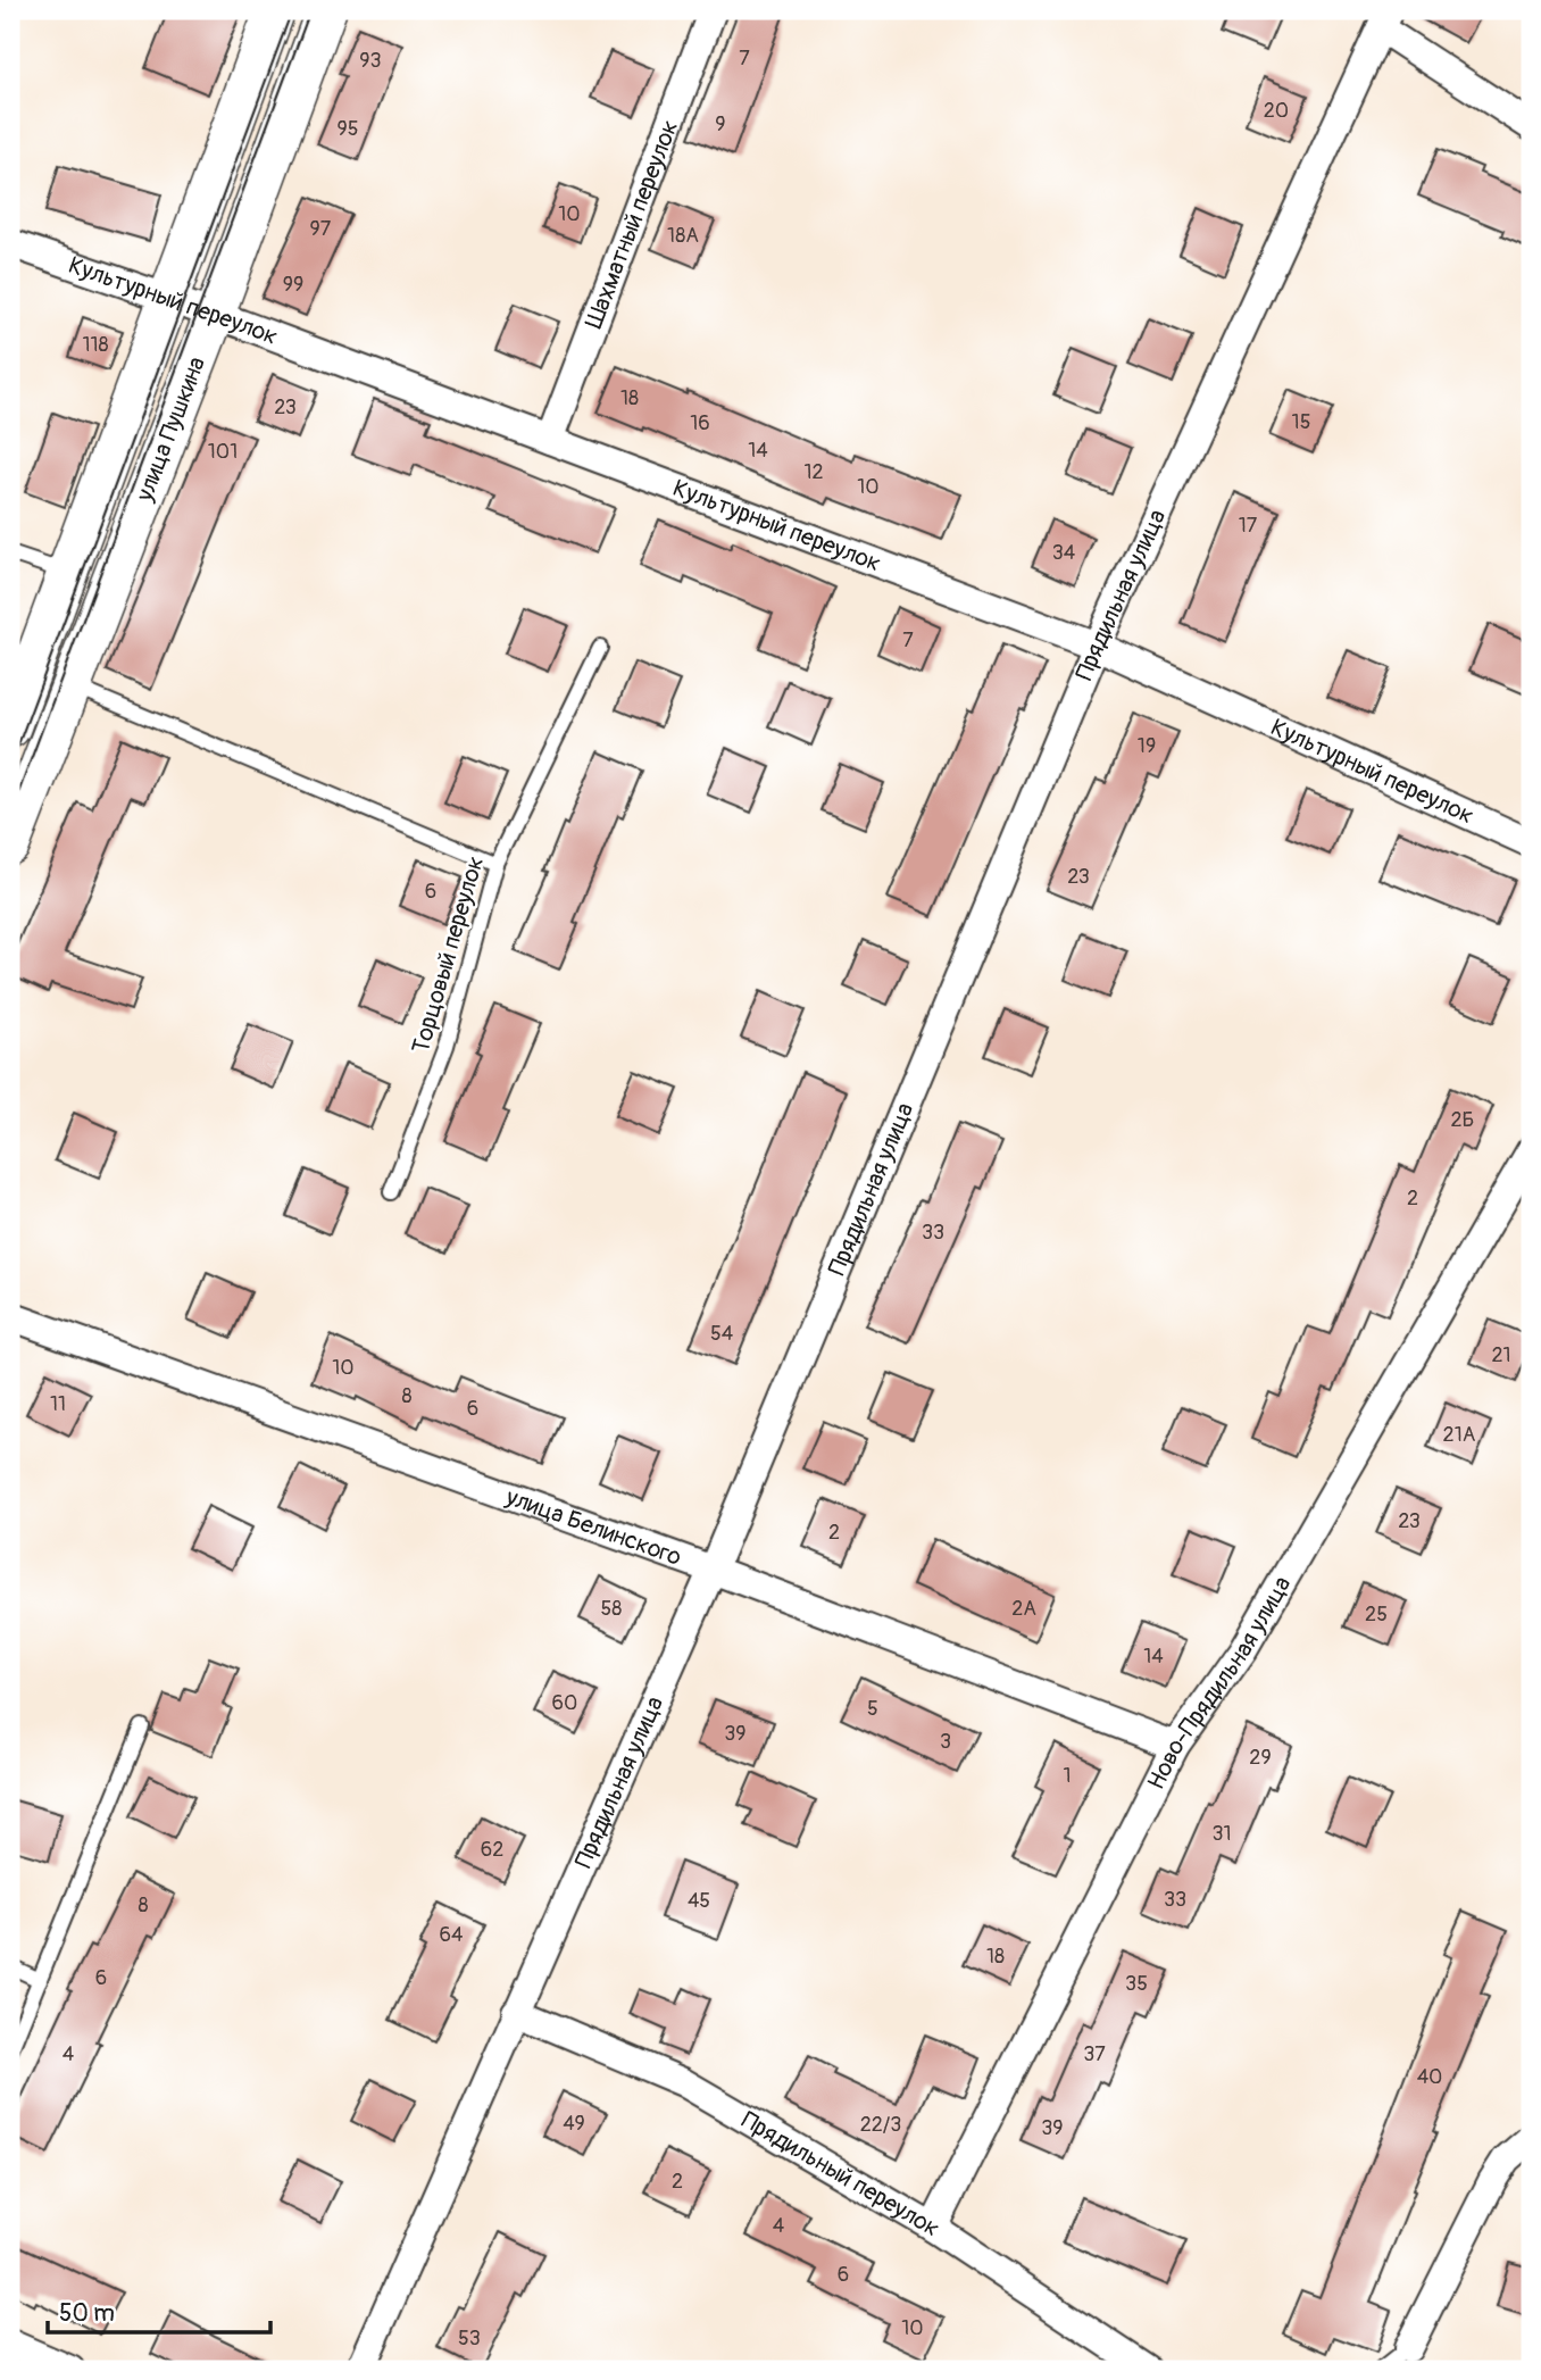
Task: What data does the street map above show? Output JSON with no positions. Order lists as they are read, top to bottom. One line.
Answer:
{"streets":{"main road":["улица Пушкина"],"street":["Шахматный переулок","Культурный переулок","Прядильная улица","улица Белинского","Ново-Прядильная улица","Прядильный переулок"],"lane":["Торцовый переулок"]},"crossings":[["Шахматный переулок","Культурный переулок"],["Культурный переулок","улица Пушкина"],["Культурный переулок","Прядильная улица"],["Прядильная улица","улица Белинского"],["Прядильная улица","Прядильный переулок"],["улица Белинского","Ново-Прядильная улица"],["Ново-Прядильная улица","Прядильный переулок"]],"house_numbers":["7","93","20","9","95","10","97","18А","99","118","18","23","15","16","14","101","12","10","17","34","7","19","23","6","2Б","2","33","54","21","10","8","11","6","21А","23","2","58","2А","25","14","60","5","39","3","29","1","31","62","33","45","8","64","18","6","35","4","37","40","49","22/3","39","2","4","6","10","53"],"scale_bar":"50 m"}
